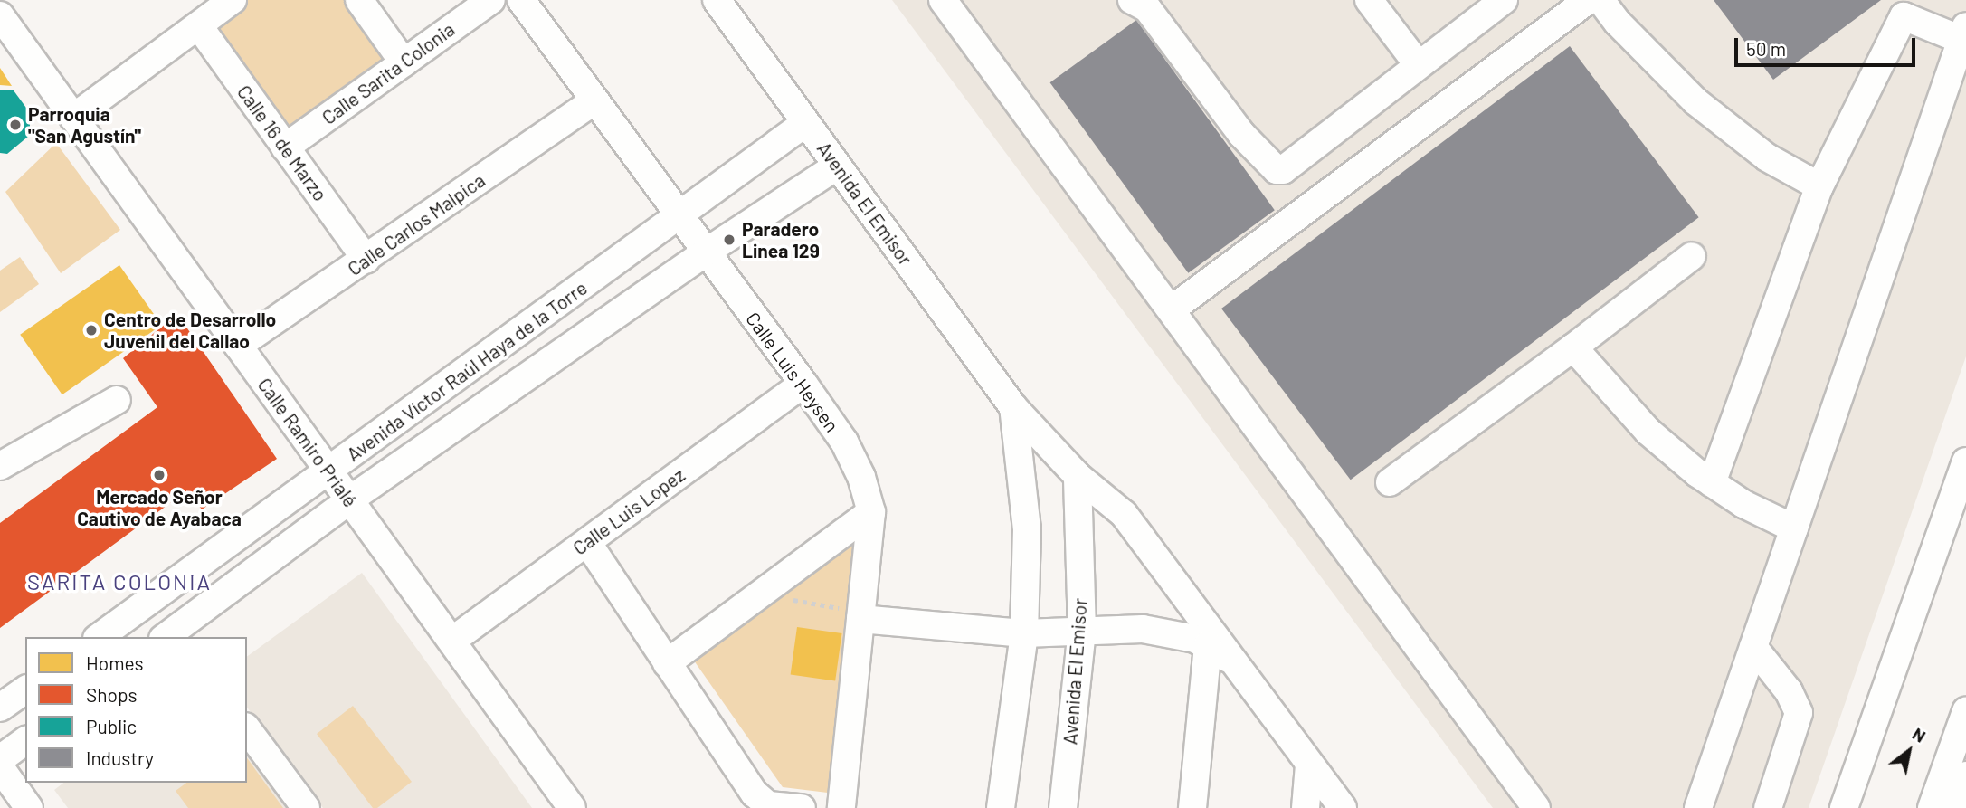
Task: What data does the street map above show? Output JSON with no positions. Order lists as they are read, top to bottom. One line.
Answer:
{"streets":{"street":["Calle Sarita Colonia","Calle 16 de Marzo","Avenida El Emisor","Calle Carlos Malpica","Avenida Víctor Raúl Haya de la Torre","Calle Luis Heysen","Calle Ramiro Prialé","Calle Luis Lopez"]},"crossings":[["Calle Sarita Colonia","Calle 16 de Marzo"],["Calle 16 de Marzo","Calle Carlos Malpica"],["Avenida El Emisor","Avenida Víctor Raúl Haya de la Torre"],["Calle Carlos Malpica","Calle Luis Heysen"],["Calle Carlos Malpica","Calle Ramiro Prialé"],["Avenida Víctor Raúl Haya de la Torre","Calle Luis Heysen"],["Avenida Víctor Raúl Haya de la Torre","Calle Ramiro Prialé"],["Calle Luis Heysen","Calle Luis Lopez"],["Calle Ramiro Prialé","Calle Luis Lopez"]],"districts":["SARITA COLONIA"],"places":["Parroquia \"San Agustín\"","Paradero Linea 129","Centro de Desarrollo Juvenil del Callao","Mercado Señor Cautivo de Ayabaca"],"legend":["Homes","Shops","Public","Industry"],"scale_bar":"50 m","north":"top right"}
